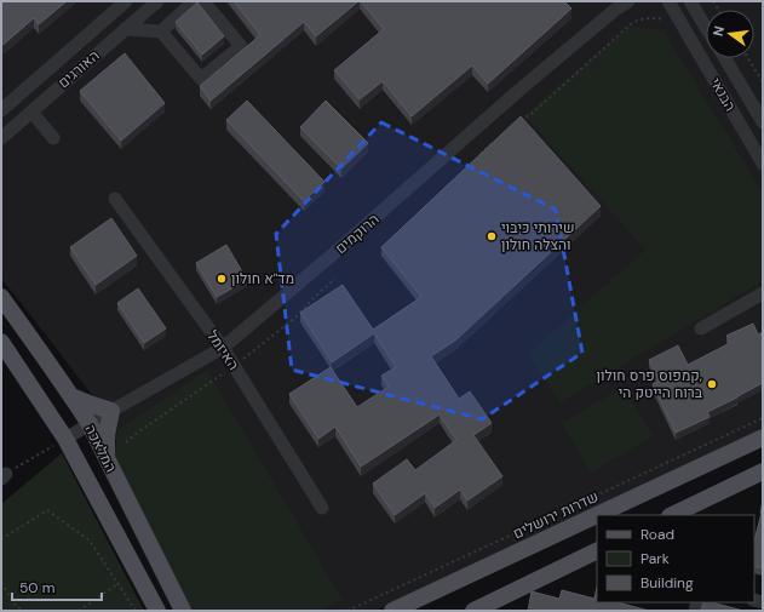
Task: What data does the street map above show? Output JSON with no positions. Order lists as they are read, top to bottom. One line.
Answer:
{"streets":{"main road":["המלאכה","שדרות ירושלים"],"street":["האורגים","הבנאי","הרוקמים","האיזמל"]},"crossings":[["הרוקמים","האיזמל"],["הרוקמים","המלאכה"]],"places":["שירותי כיבוי והצלה חולון","מד\"א חולון","קמפוס פרס חולון, ברוח הייטק הי"],"legend":["Road","Park","Building"],"scale_bar":"50 m","north":"left"}
